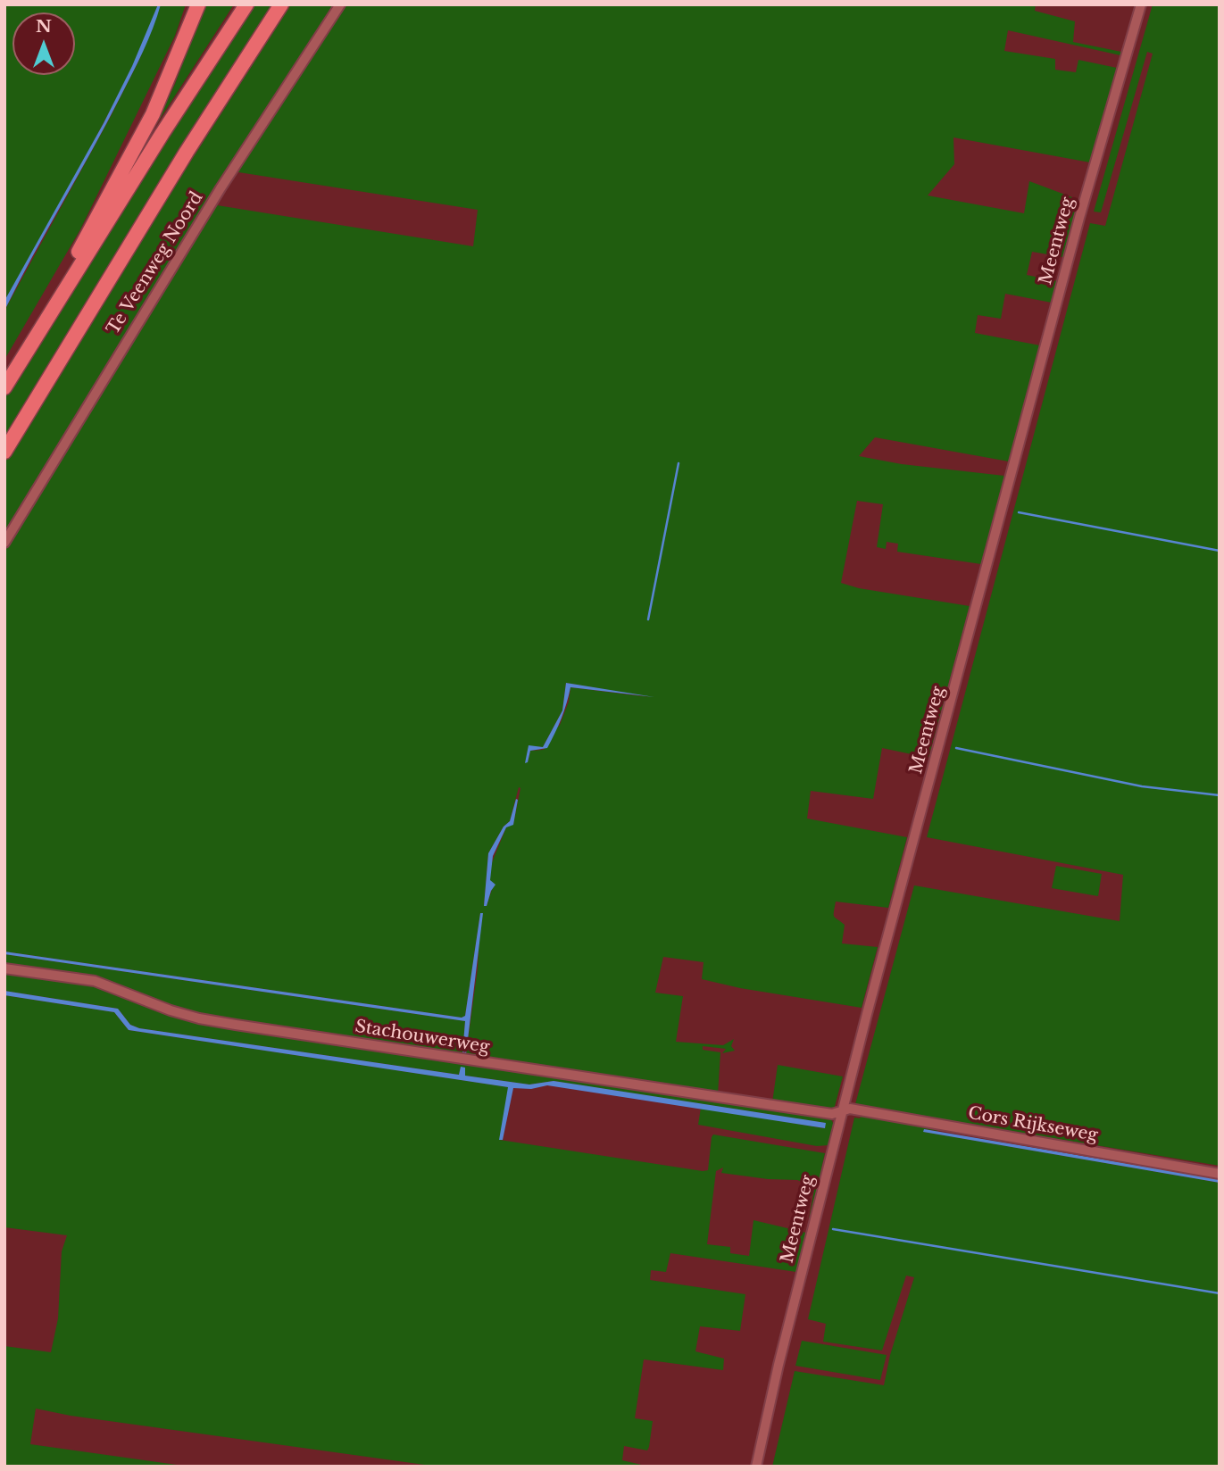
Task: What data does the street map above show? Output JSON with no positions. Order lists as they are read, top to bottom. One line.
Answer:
{"streets":{"street":["Meentweg","Te Veenweg Noord","Stachouwerweg","Cors Rijkseweg"]},"crossings":[["Meentweg","Stachouwerweg"],["Meentweg","Cors Rijkseweg"],["Stachouwerweg","Cors Rijkseweg"]],"north":"top"}
